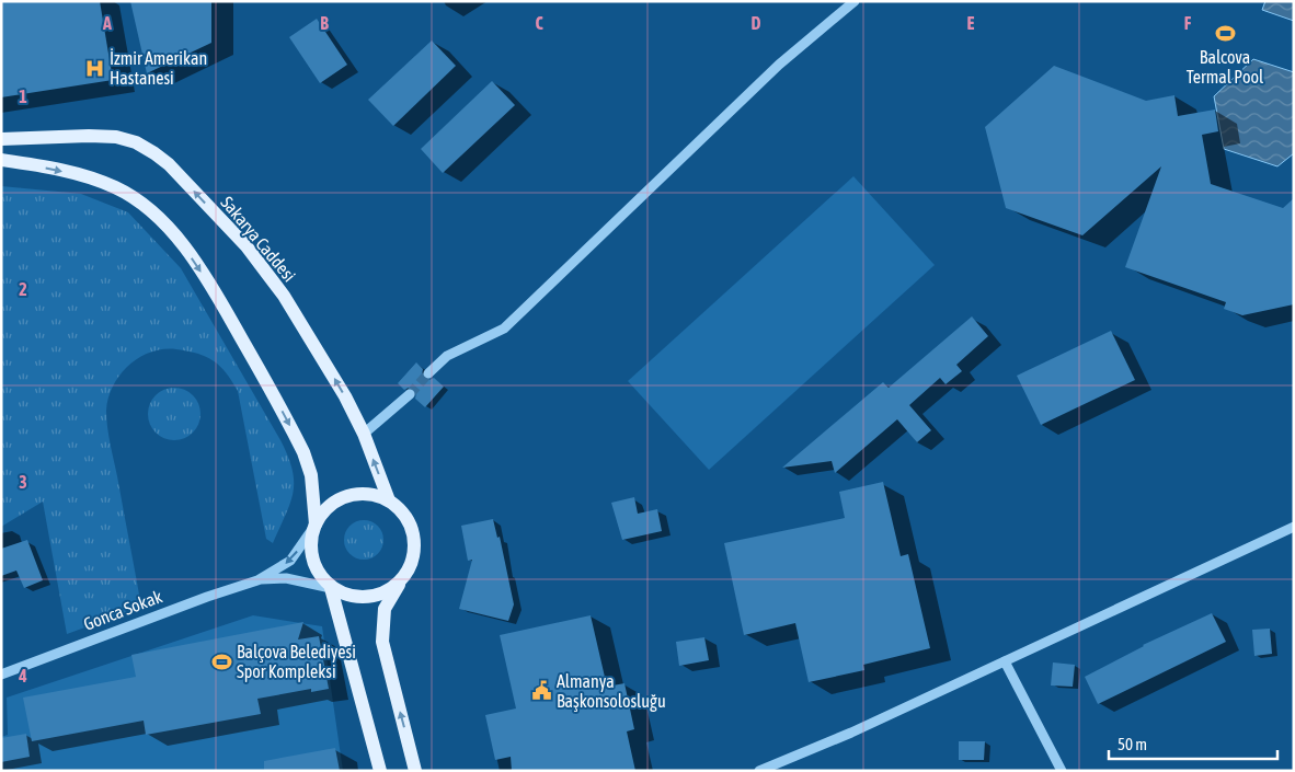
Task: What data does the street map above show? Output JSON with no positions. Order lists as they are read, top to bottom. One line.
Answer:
{"streets":{"main road":["Sakarya Caddesi"],"street":["Gonca Sokak"]},"places":{"sports":["Balcova Termal Pool","Balçova Belediyesi Spor Kompleksi"],"hospital":["İzmir Amerikan Hastanesi"],"public building":["Almanya Başkonsolosluğu"]},"scale_bar":"50 m","grid":{"columns":["A","B","C","D","E","F"],"rows":["1","2","3","4"]}}
